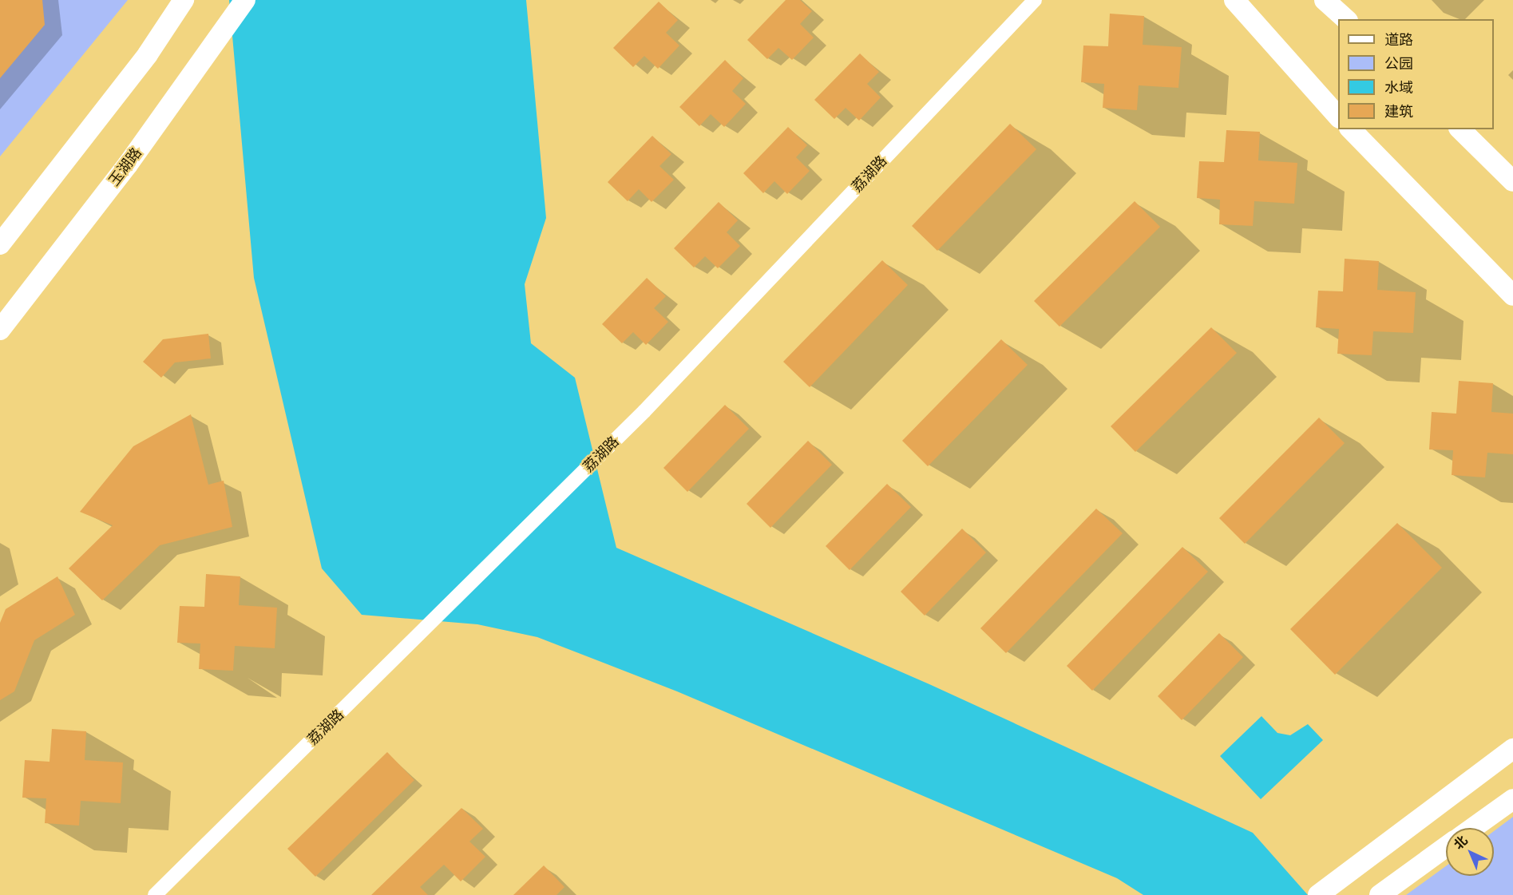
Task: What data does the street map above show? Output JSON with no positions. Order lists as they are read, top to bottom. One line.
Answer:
{"streets":{"main road":["玉湖路"],"street":["荔湖路"]},"legend":["道路","公园","水域","建筑"],"north":"top left"}
